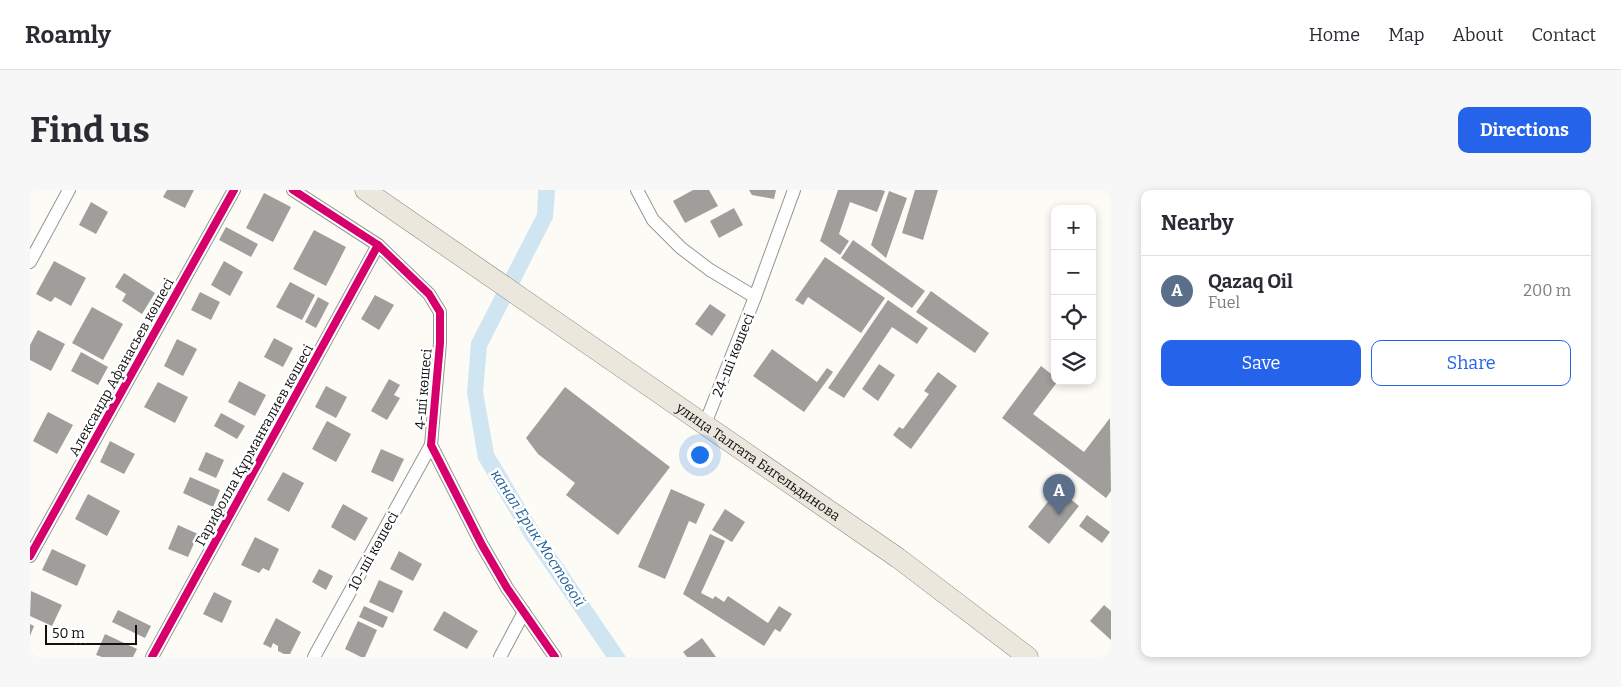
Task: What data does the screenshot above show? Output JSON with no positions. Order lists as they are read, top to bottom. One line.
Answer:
{"streets":{"main road":["улица Талгата Бигельдинова"],"street":["24-ші көшесі","Александр Афанасьев көшесі","4-ші көшесі","Гарифолла Құрманғалиев көшесі","10-ші көшесі"]},"crossings":[["24-ші көшесі","улица Талгата Бигельдинова"],["4-ші көшесі","Гарифолла Құрманғалиев көшесі"],["4-ші көшесі","10-ші көшесі"]],"water":["канал Ерик Мостовой"],"scale_bar":"50 m","page":{"header":"Roamly","nav":["Home","Map","About","Contact"],"buttons":["Directions",["Save","Share"]],"title":"Find us","heading":"Nearby","map_buttons":["+","−"],"list":[{"mark":"A","name":"Qazaq Oil","note":"Fuel","value":"200 m"}],"pins":"A","scale":"50 m"}}
